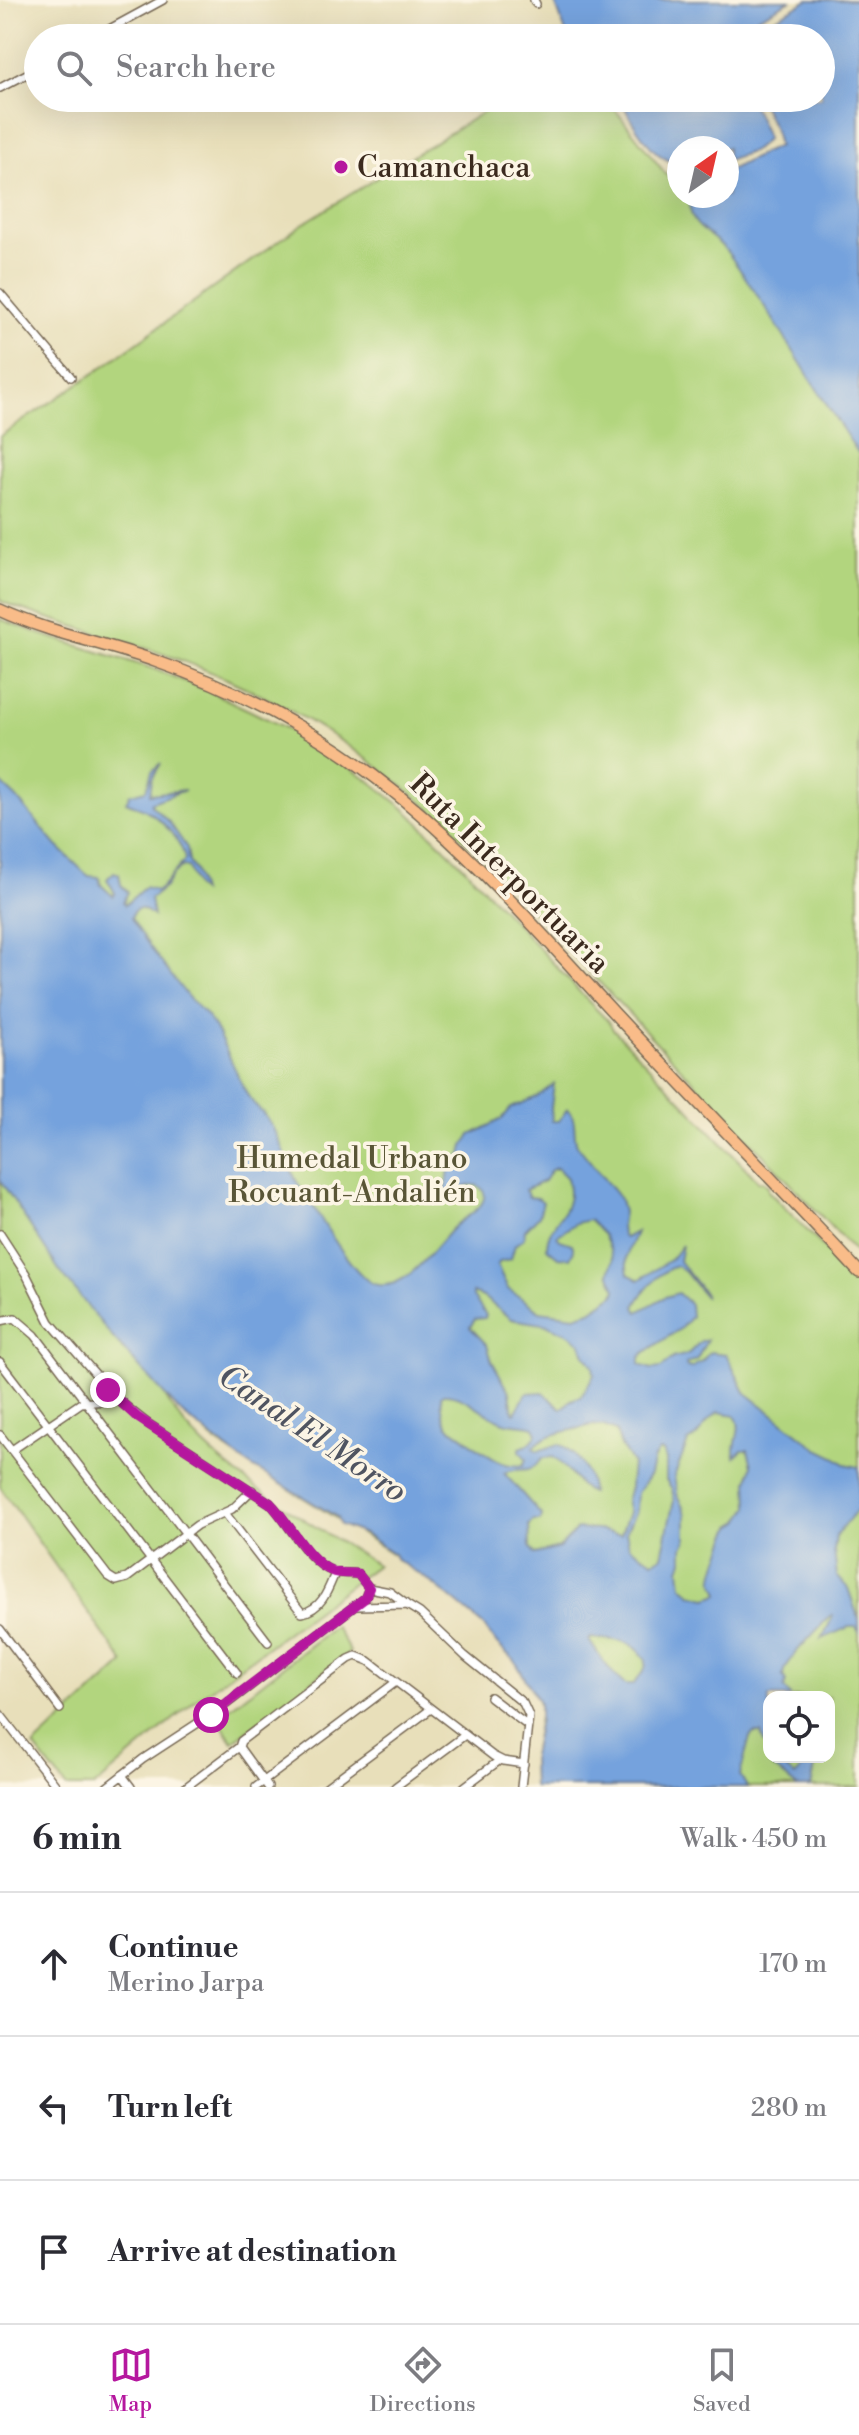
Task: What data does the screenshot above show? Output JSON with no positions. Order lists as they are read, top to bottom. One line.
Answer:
{"streets":{"highway":["Ruta Interportuaria"]},"water":["Canal El Morro"],"parks":["Humedal Urbano Rocuant-Andalién"],"places":["Camanchaca"],"north":"top right","page":{"search":"Search here","heading":["6 min","Walk · 450 m"],"list":[["Continue","Merino Jarpa","170 m"],["Turn left","280 m"],"Arrive at destination"],"nav":["Map","Directions","Saved"]}}
